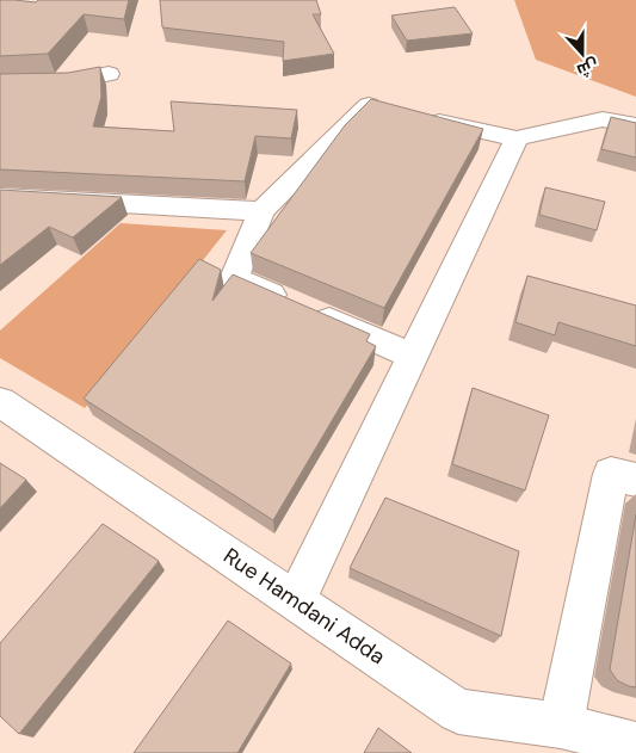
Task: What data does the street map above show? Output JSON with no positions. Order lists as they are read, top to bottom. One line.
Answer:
{"streets":{"street":["Rue Hamdani Adda"]},"north":"bottom"}
